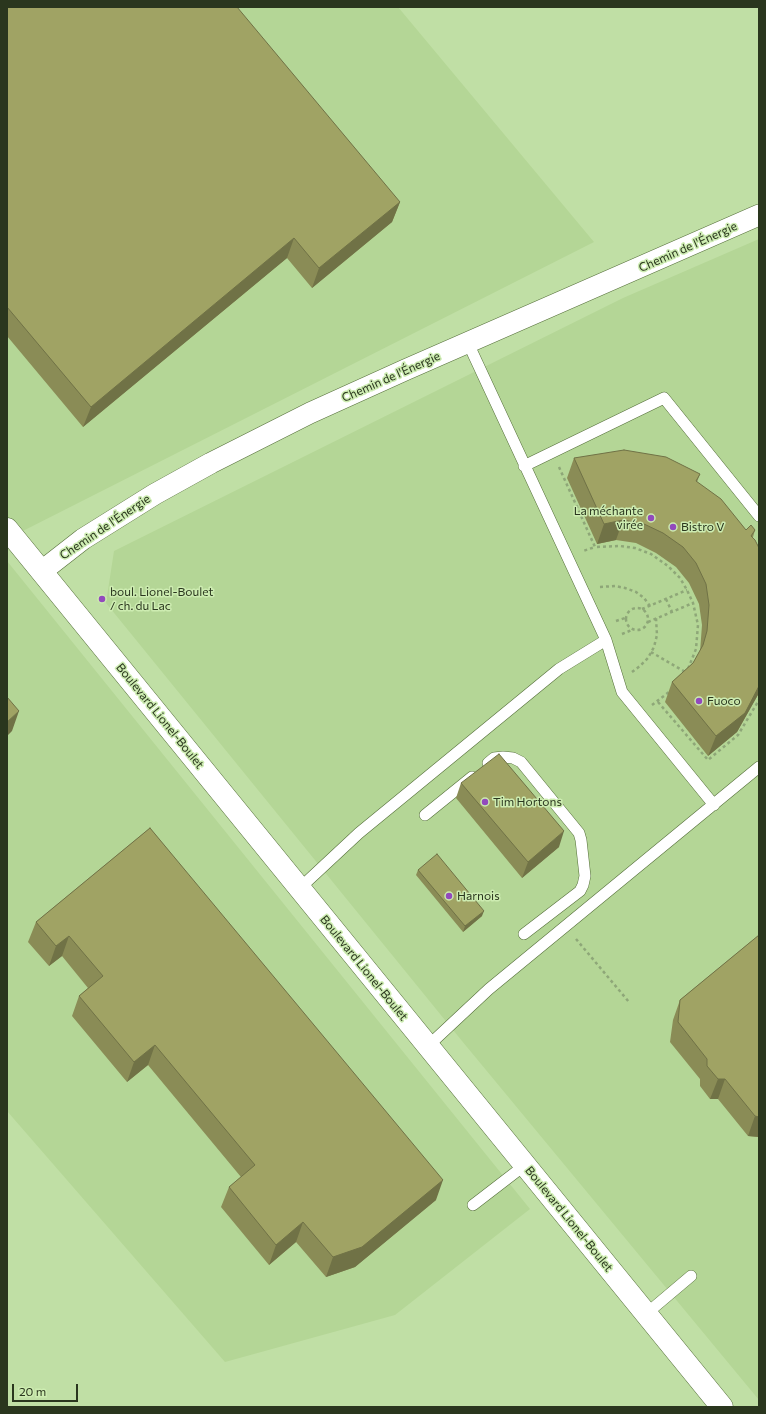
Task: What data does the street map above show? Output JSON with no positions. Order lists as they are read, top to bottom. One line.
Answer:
{"streets":{"main road":["Boulevard Lionel-Boulet"],"street":["Chemin de l'Énergie"]},"crossings":[["Chemin de l'Énergie","Boulevard Lionel-Boulet"]],"places":["La méchante virée","Bistro V","boul. Lionel-Boulet / ch. du Lac","Fuoco","Tim Hortons","Harnois"],"scale_bar":"20 m"}
